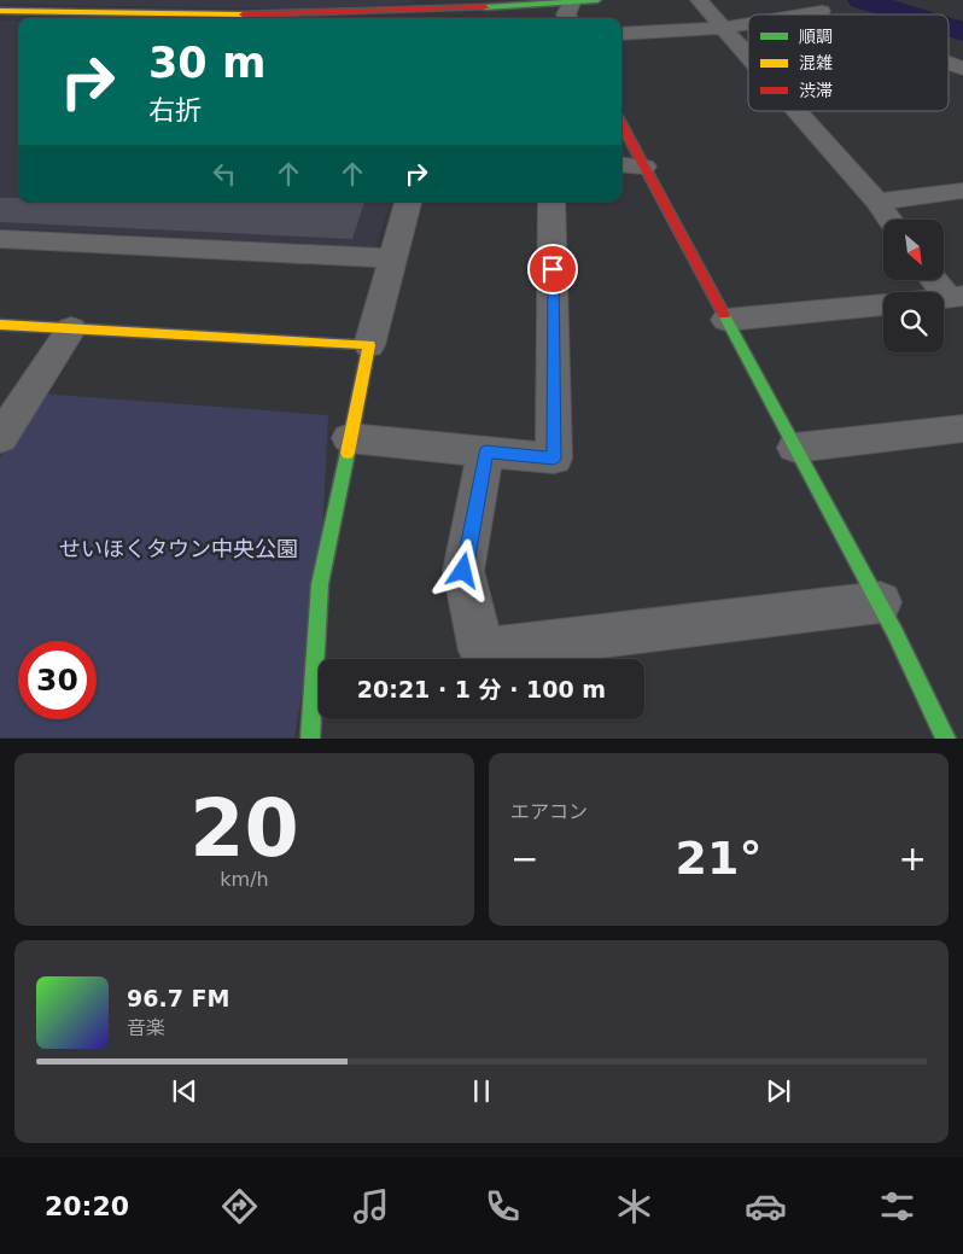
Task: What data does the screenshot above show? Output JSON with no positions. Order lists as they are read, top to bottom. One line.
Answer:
{"parks":["せいほくタウン中央公園"],"legend":["順調","混雑","渋滞"],"north":"bottom right","page":{"turn":["30 m","右折"],"limit":"30","trip":"20:21 · 1 分 · 100 m","tile":[["20","km/h"],"エアコン"],"heat":["−","21°","+"],"song":["96.7 FM","音楽"],"tabs":"20:20"}}
